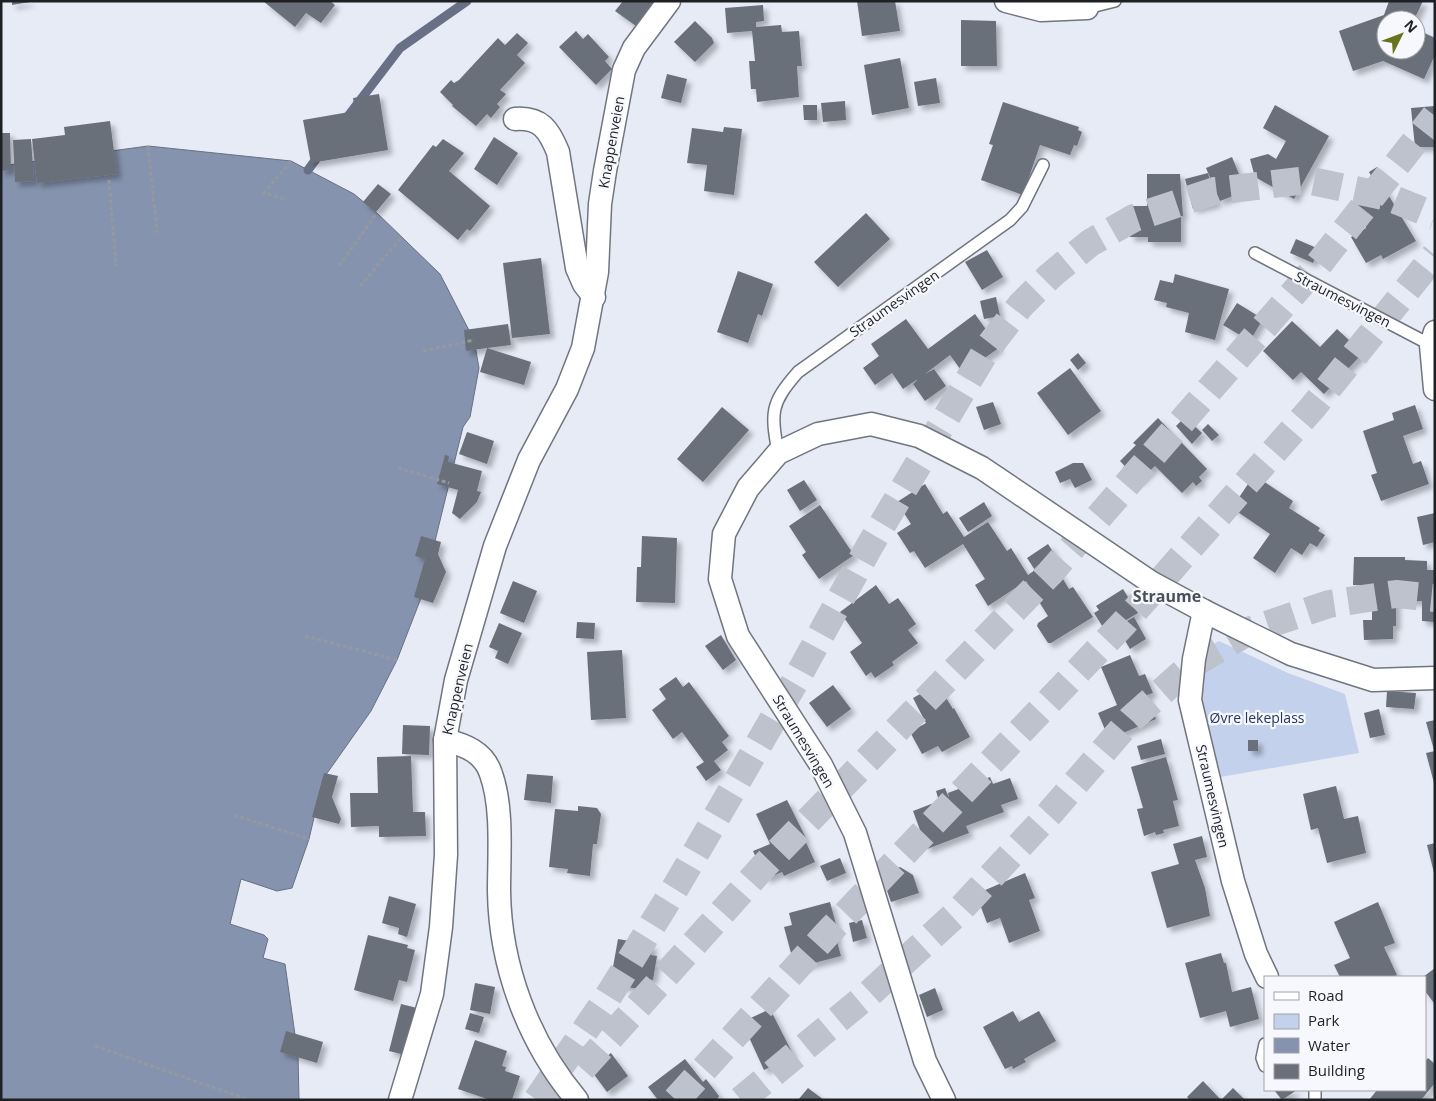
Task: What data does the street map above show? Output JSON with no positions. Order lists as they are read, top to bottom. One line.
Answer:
{"streets":{"street":["Knappenveien","Straumesvingen"]},"districts":["Straume"],"parks":["Øvre lekeplass"],"legend":["Road","Park","Water","Building"],"north":"top right"}
